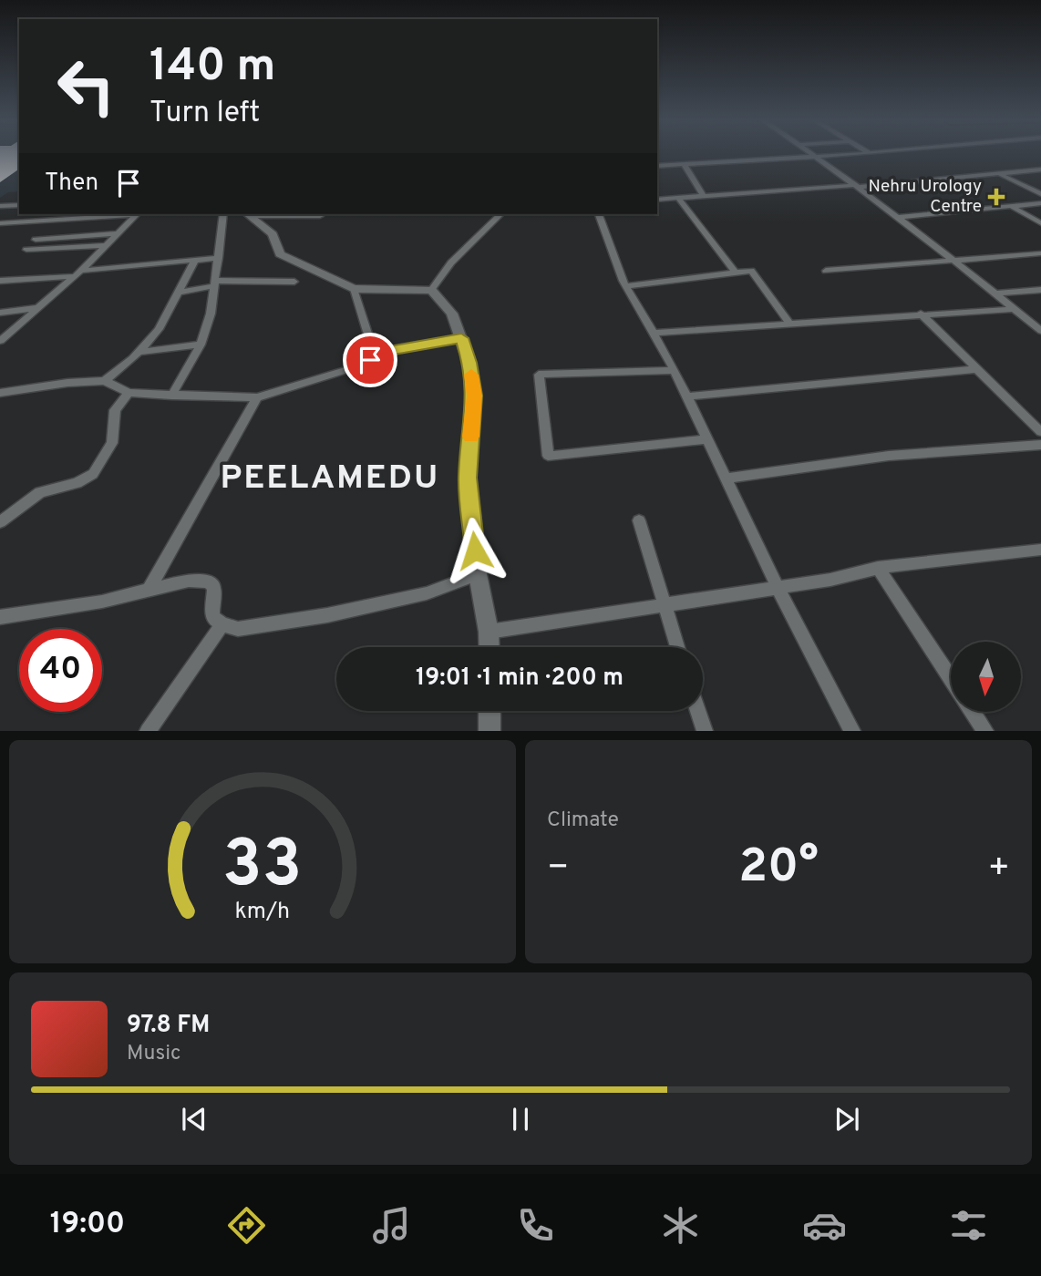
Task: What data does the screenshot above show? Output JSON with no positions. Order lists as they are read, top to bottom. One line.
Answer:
{"districts":["PEELAMEDU"],"places":{"health":["Nehru Urology Centre"]},"north":"bottom","page":{"turn":["140 m","Turn left"],"then":"Then","limit":"40","trip":"19:01 · 1 min · 200 m","tile":"Climate","heat":["−","20°","+"],"song":["97.8 FM","Music"],"tabs":"19:00","gauge":["33","km/h"]}}
